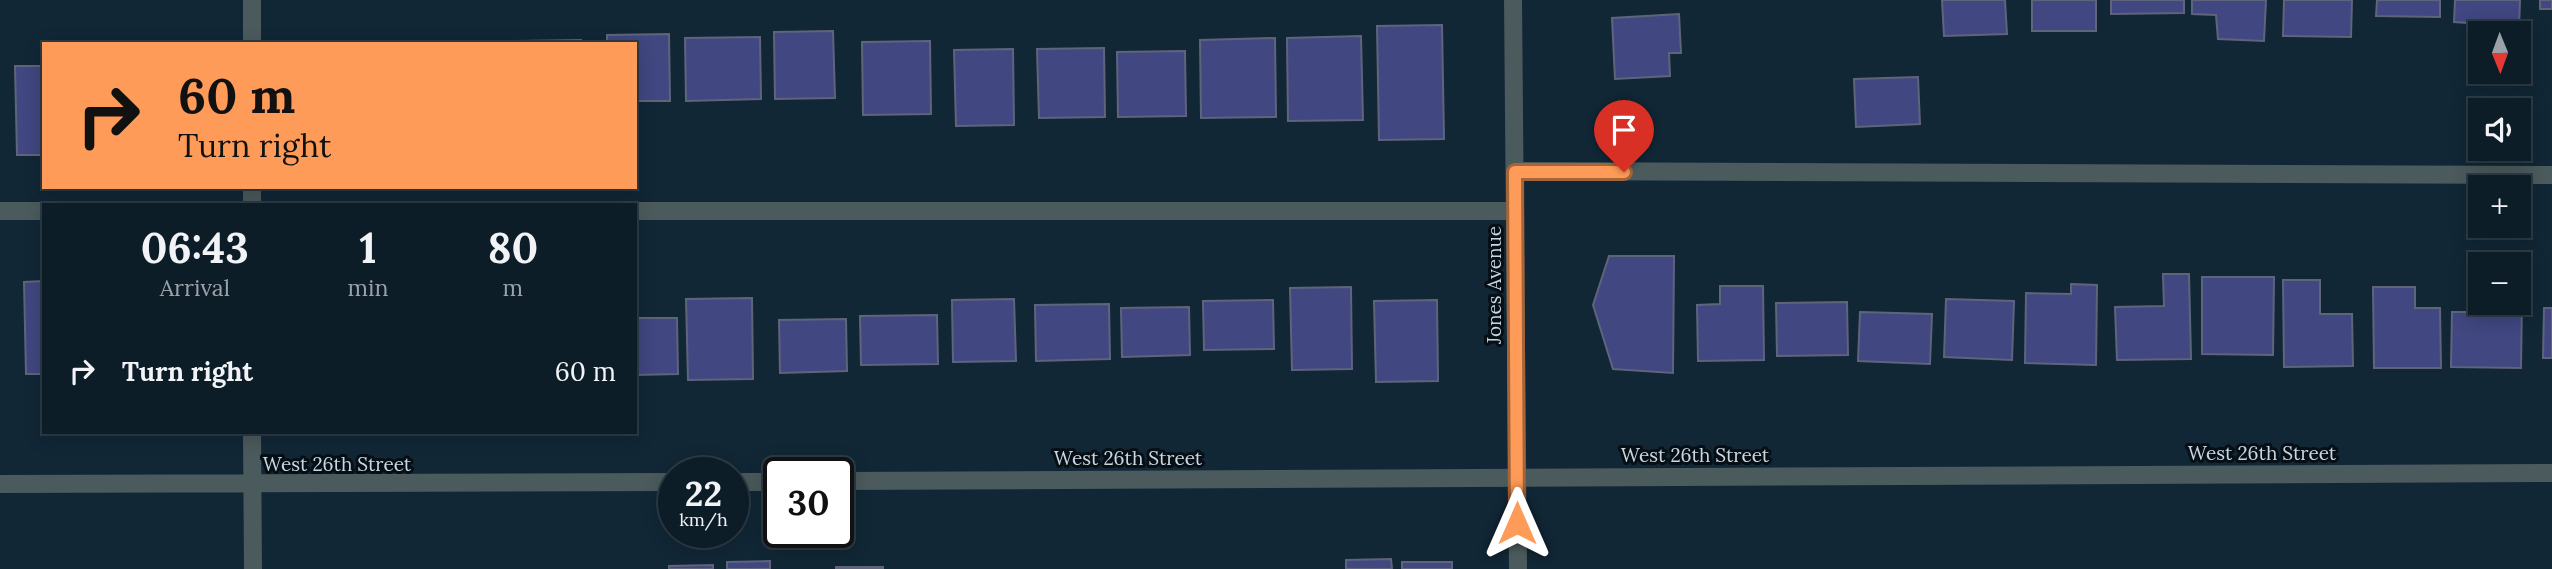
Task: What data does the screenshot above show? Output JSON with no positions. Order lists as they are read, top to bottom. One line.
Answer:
{"streets":{"street":["Jones Avenue","West 26th Street"]},"crossings":[["Jones Avenue","West 26th Street"]],"north":"bottom","page":{"map_buttons":["+","−"],"turn":["60 m","Turn right"],"eta":["06:43","Arrival","1","min","80","m"],"list":[{"name":"Turn right","value":"60 m"}],"speed":"22 km/h","limit":"30"}}
